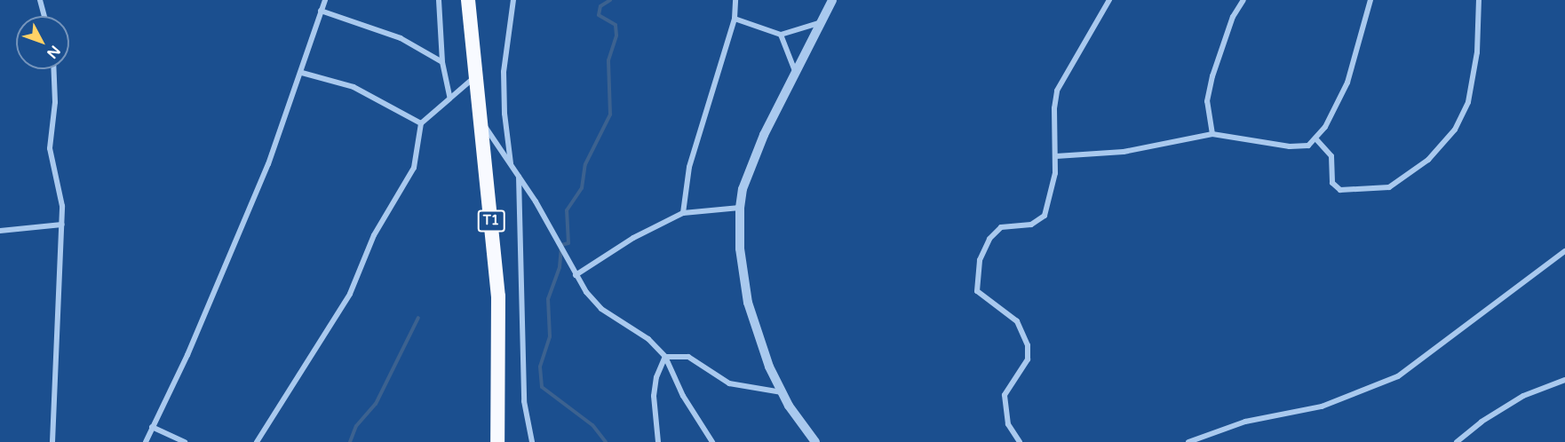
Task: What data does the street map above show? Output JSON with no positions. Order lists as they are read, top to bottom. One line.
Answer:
{"streets":{"highway":["T1"]},"north":"bottom right"}
